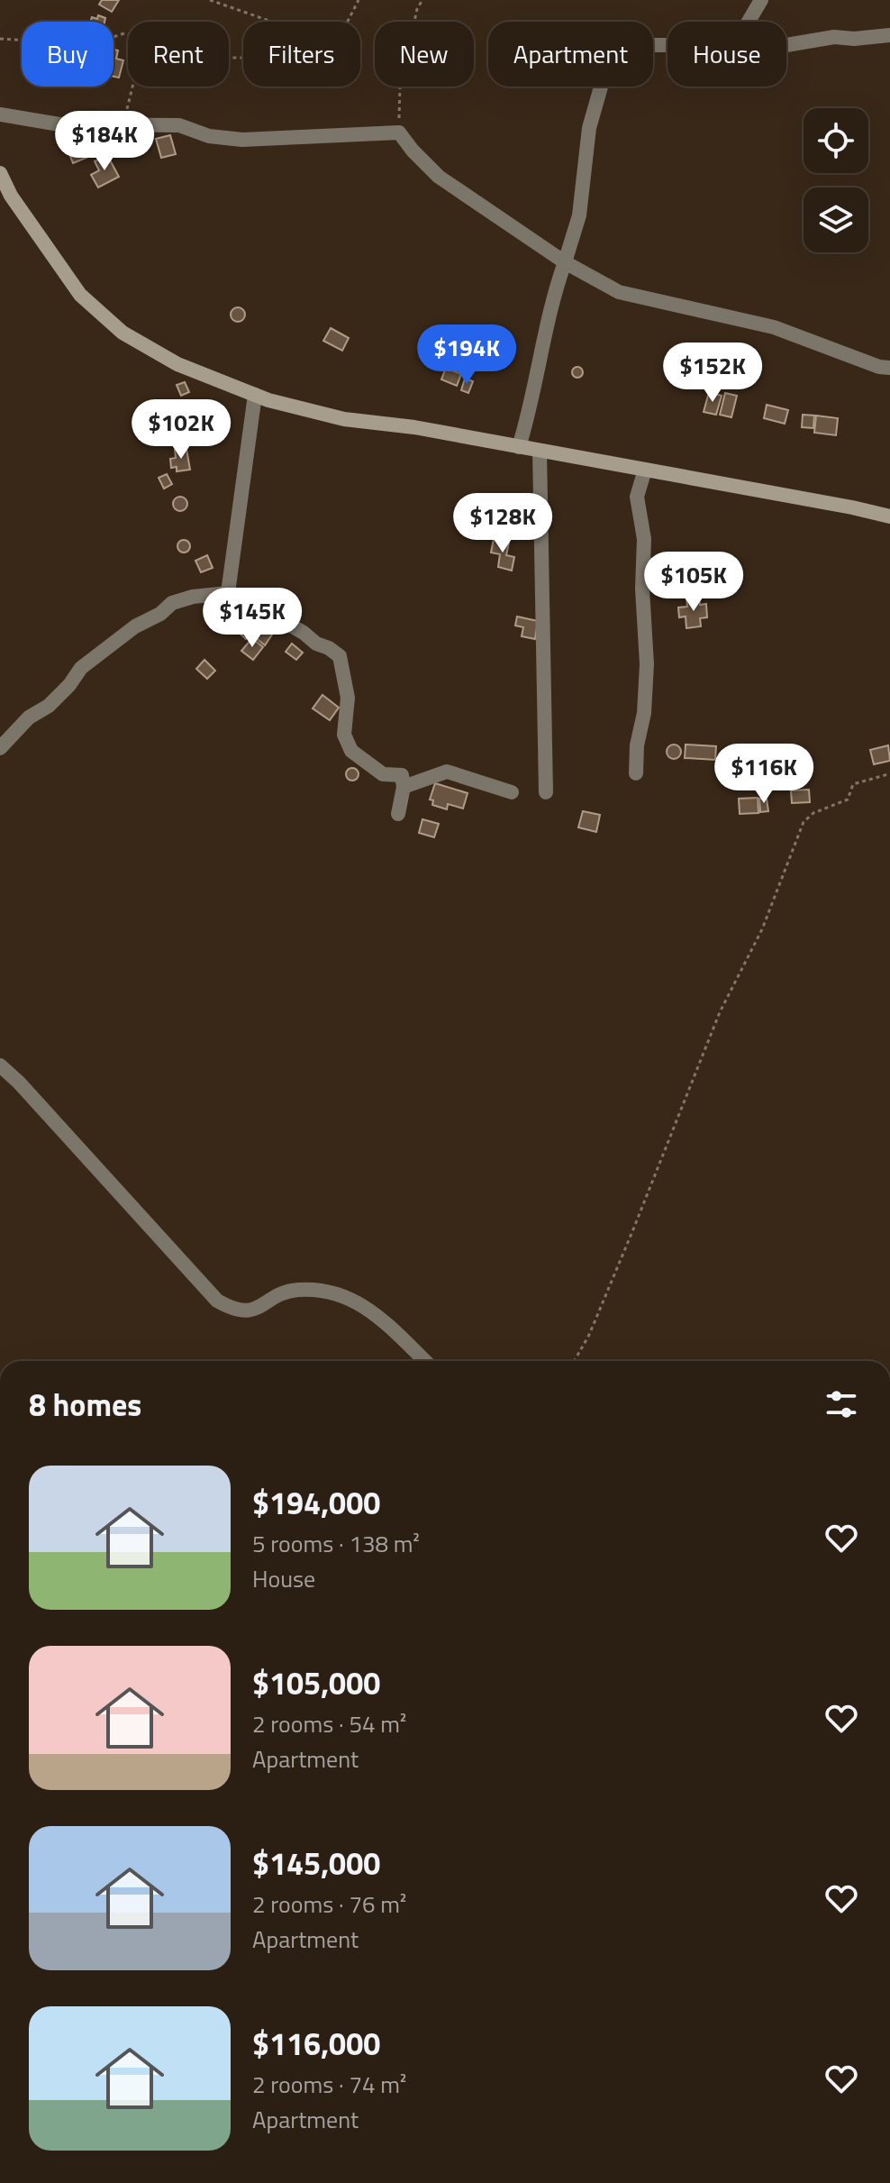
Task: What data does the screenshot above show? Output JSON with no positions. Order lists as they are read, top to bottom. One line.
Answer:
{"page":{"chip":["Buy","Rent","Filters","New","Apartment","House"],"price":["$184K","$194K","$152K","$102K","$128K","$105K","$145K","$116K"],"heading":"8 homes","list":[{"name":"$194,000","note":"5 rooms · 138 m² · House"},{"name":"$105,000","note":"2 rooms · 54 m² · Apartment"},{"name":"$145,000","note":"2 rooms · 76 m² · Apartment"},{"name":"$116,000","note":"2 rooms · 74 m² · Apartment"}]}}
